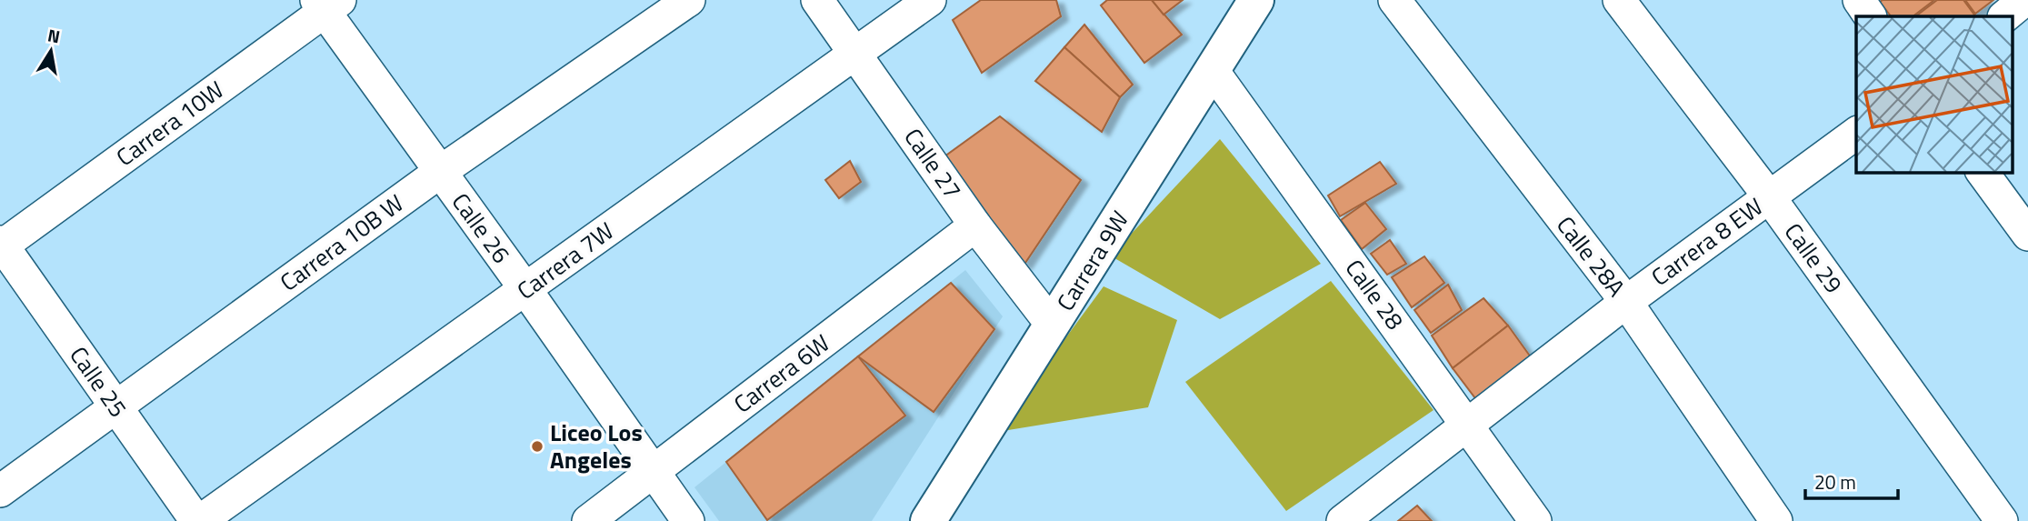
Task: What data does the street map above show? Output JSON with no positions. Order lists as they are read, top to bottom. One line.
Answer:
{"streets":{"main road":["Carrera 9W"],"street":["Carrera 10W","Calle 27","Calle 26","Carrera 8 EW","Carrera 10B W","Calle 28A","Calle 29","Carrera 7W","Calle 28","Carrera 6W","Calle 25"]},"crossings":[["Carrera 10W","Calle 26"],["Carrera 10W","Calle 25"],["Calle 27","Carrera 7W"],["Calle 27","Carrera 9W"],["Calle 27","Carrera 6W"],["Calle 26","Carrera 10B W"],["Calle 26","Carrera 7W"],["Calle 26","Carrera 6W"],["Carrera 8 EW","Calle 28A"],["Carrera 8 EW","Calle 29"],["Carrera 8 EW","Calle 28"],["Carrera 10B W","Calle 25"],["Carrera 7W","Calle 25"],["Carrera 9W","Calle 28"]],"places":["Liceo Los Angeles"],"scale_bar":"20 m","north":"top"}
